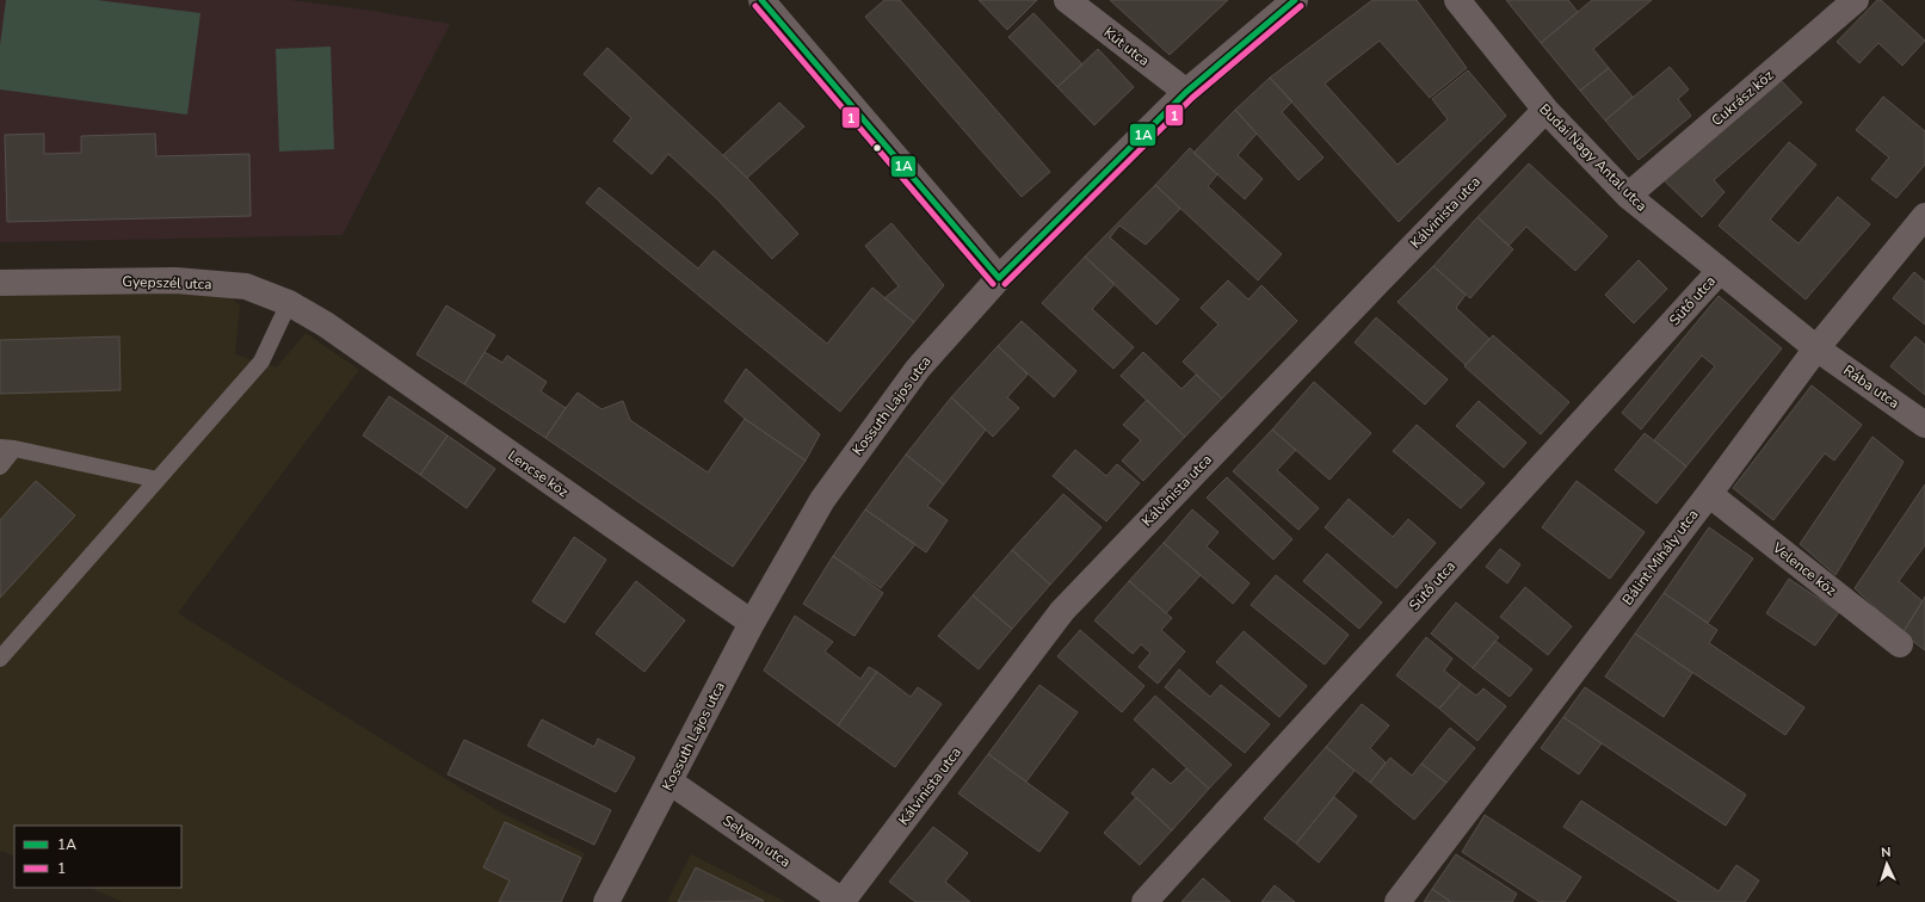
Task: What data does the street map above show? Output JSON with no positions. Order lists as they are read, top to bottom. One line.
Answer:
{"streets":{"street":["Kút utca","Cukrász köz","Budai Nagy Antal utca","Kálvinista utca","Gyepszél utca","Sütő utca","Rába utca","Kossuth Lajos utca","Lencse köz","Bálint Mihály utca","Velence köz","Selyem utca"]},"crossings":[["Kút utca","Kossuth Lajos utca"],["Cukrász köz","Budai Nagy Antal utca"],["Budai Nagy Antal utca","Kálvinista utca"],["Budai Nagy Antal utca","Sütő utca"],["Budai Nagy Antal utca","Rába utca"],["Budai Nagy Antal utca","Bálint Mihály utca"],["Kálvinista utca","Selyem utca"],["Gyepszél utca","Lencse köz"],["Rába utca","Bálint Mihály utca"],["Kossuth Lajos utca","Lencse köz"],["Kossuth Lajos utca","Selyem utca"],["Bálint Mihály utca","Velence köz"]],"lines":["transit line 1A","transit line 1"],"legend":["1A","1"],"north":"top"}
